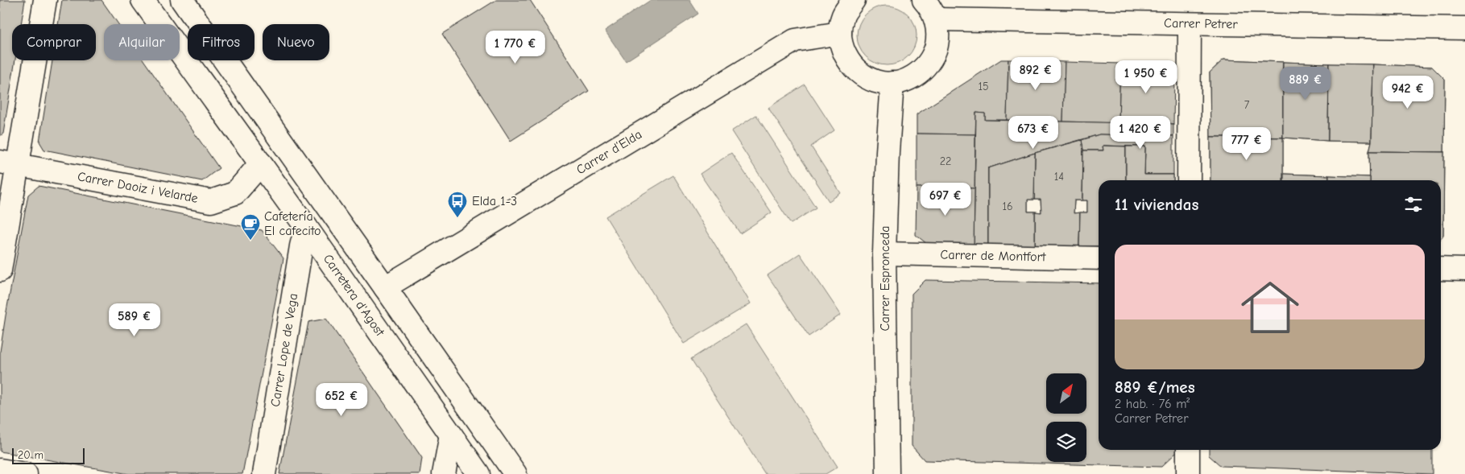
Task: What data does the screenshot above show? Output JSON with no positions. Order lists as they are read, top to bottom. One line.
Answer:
{"streets":{"street":["Carrer Petrer","Carrer d’Elda","Carrer Daoiz i Velarde","Carrer de Montfort","Carrer Espronceda","Carretera d'Agost","Carrer Lope de Vega"]},"crossings":[["Carrer d’Elda","Carretera d'Agost"],["Carrer Daoiz i Velarde","Carretera d'Agost"],["Carrer de Montfort","Carrer Espronceda"],["Carretera d'Agost","Carrer Lope de Vega"]],"places":{"bus stop":["Elda 1-3"],"cafe":["Cafetería El cafecito"]},"house_numbers":["15","7","22","14","16"],"scale_bar":"20 m","north":"top right","page":{"chip":["Comprar","Alquilar","Filtros","Nuevo"],"price":["1 770 €","892 €","1 950 €","889 €","942 €","673 €","1 420 €","777 €","697 €","589 €","652 €"],"heading":"11 viviendas","list":[{"name":"889 €/mes","note":"2 hab. · 76 m² · Carrer Petrer"}],"scale":"20 m"}}
